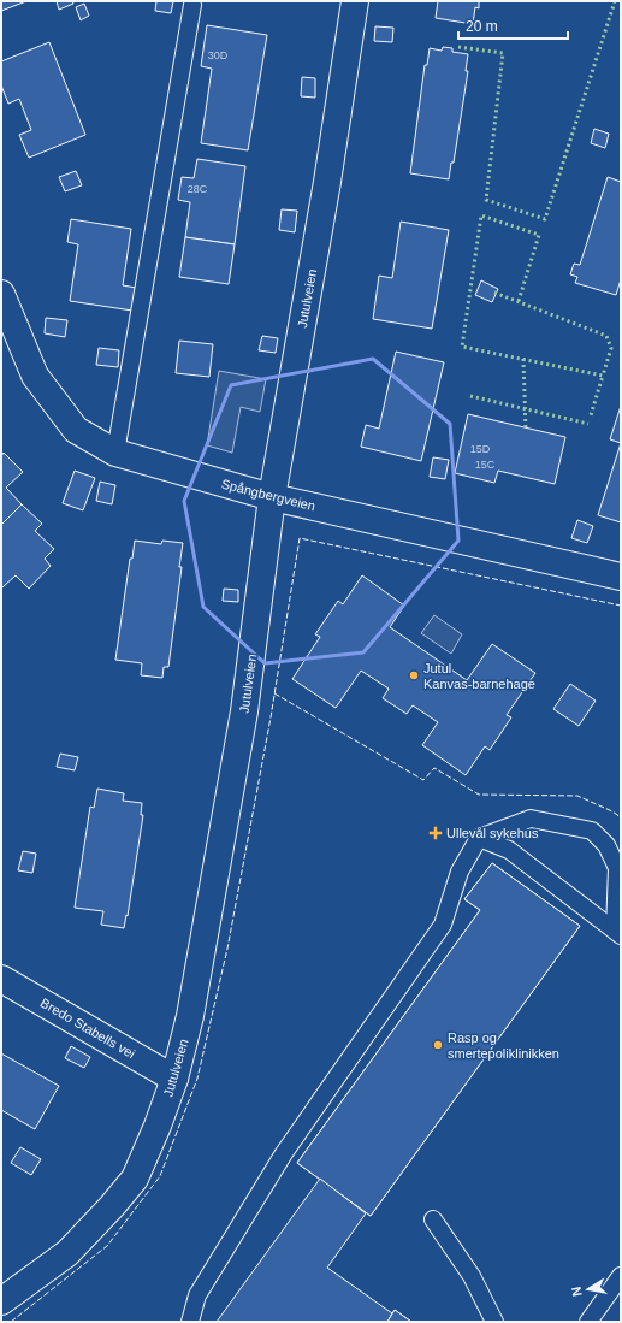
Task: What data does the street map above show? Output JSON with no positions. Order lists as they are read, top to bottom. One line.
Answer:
{"streets":{"street":["Jutulveien","Spångbergveien","Bredo Stabells vei"]},"crossings":[["Jutulveien","Spångbergveien"],["Jutulveien","Bredo Stabells vei"]],"places":{"other":["Jutul Kanvas-barnehage","Rasp og smertepoliklinikken"],"health":["Ullevål sykehus"]},"house_numbers":["30D","28C","15D","15C"],"scale_bar":"20 m","north":"left"}
